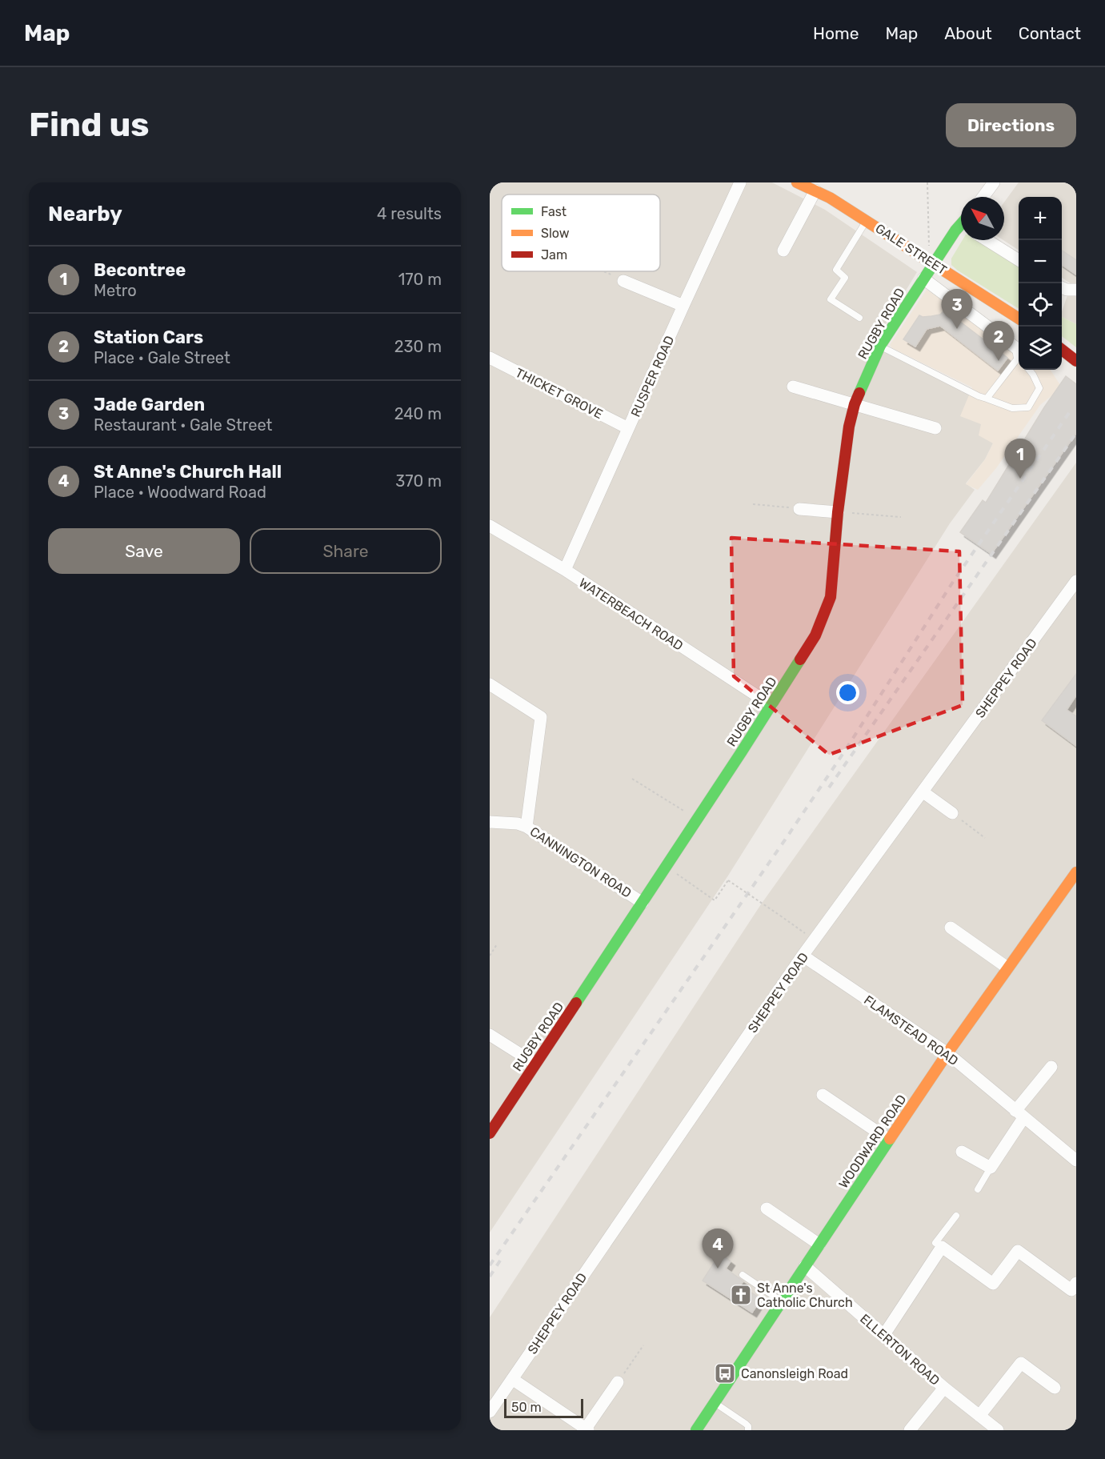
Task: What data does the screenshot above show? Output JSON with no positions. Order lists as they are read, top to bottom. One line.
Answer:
{"streets":{"street":["GALE STREET","RUGBY ROAD","RUSPER ROAD","THICKET GROVE","WATERBEACH ROAD","SHEPPEY ROAD","CANNINGTON ROAD","FLAMSTEAD ROAD","WOODWARD ROAD","ELLERTON ROAD"]},"crossings":[["GALE STREET","RUGBY ROAD"],["RUGBY ROAD","WATERBEACH ROAD"],["RUGBY ROAD","CANNINGTON ROAD"],["RUSPER ROAD","THICKET GROVE"],["RUSPER ROAD","WATERBEACH ROAD"],["SHEPPEY ROAD","FLAMSTEAD ROAD"],["FLAMSTEAD ROAD","WOODWARD ROAD"],["WOODWARD ROAD","ELLERTON ROAD"]],"places":{"church":["St Anne's Catholic Church"],"bus stop":["Canonsleigh Road"]},"legend":["Fast","Slow","Jam"],"scale_bar":"50 m","north":"top left","page":{"header":"Map","nav":["Home","Map","About","Contact"],"buttons":["Directions",["Save","Share"]],"title":"Find us","heading":["Nearby","4 results"],"map_buttons":["+","−"],"list":[{"mark":"1","name":"Becontree","note":"Metro","value":"170 m"},{"mark":"2","name":"Station Cars","note":"Place · Gale Street","value":"230 m"},{"mark":"3","name":"Jade Garden","note":"Restaurant · Gale Street","value":"240 m"},{"mark":"4","name":"St Anne's Church Hall","note":"Place · Woodward Road","value":"370 m"}],"pins":["3","2","1","4"],"scale":"50 m"}}
